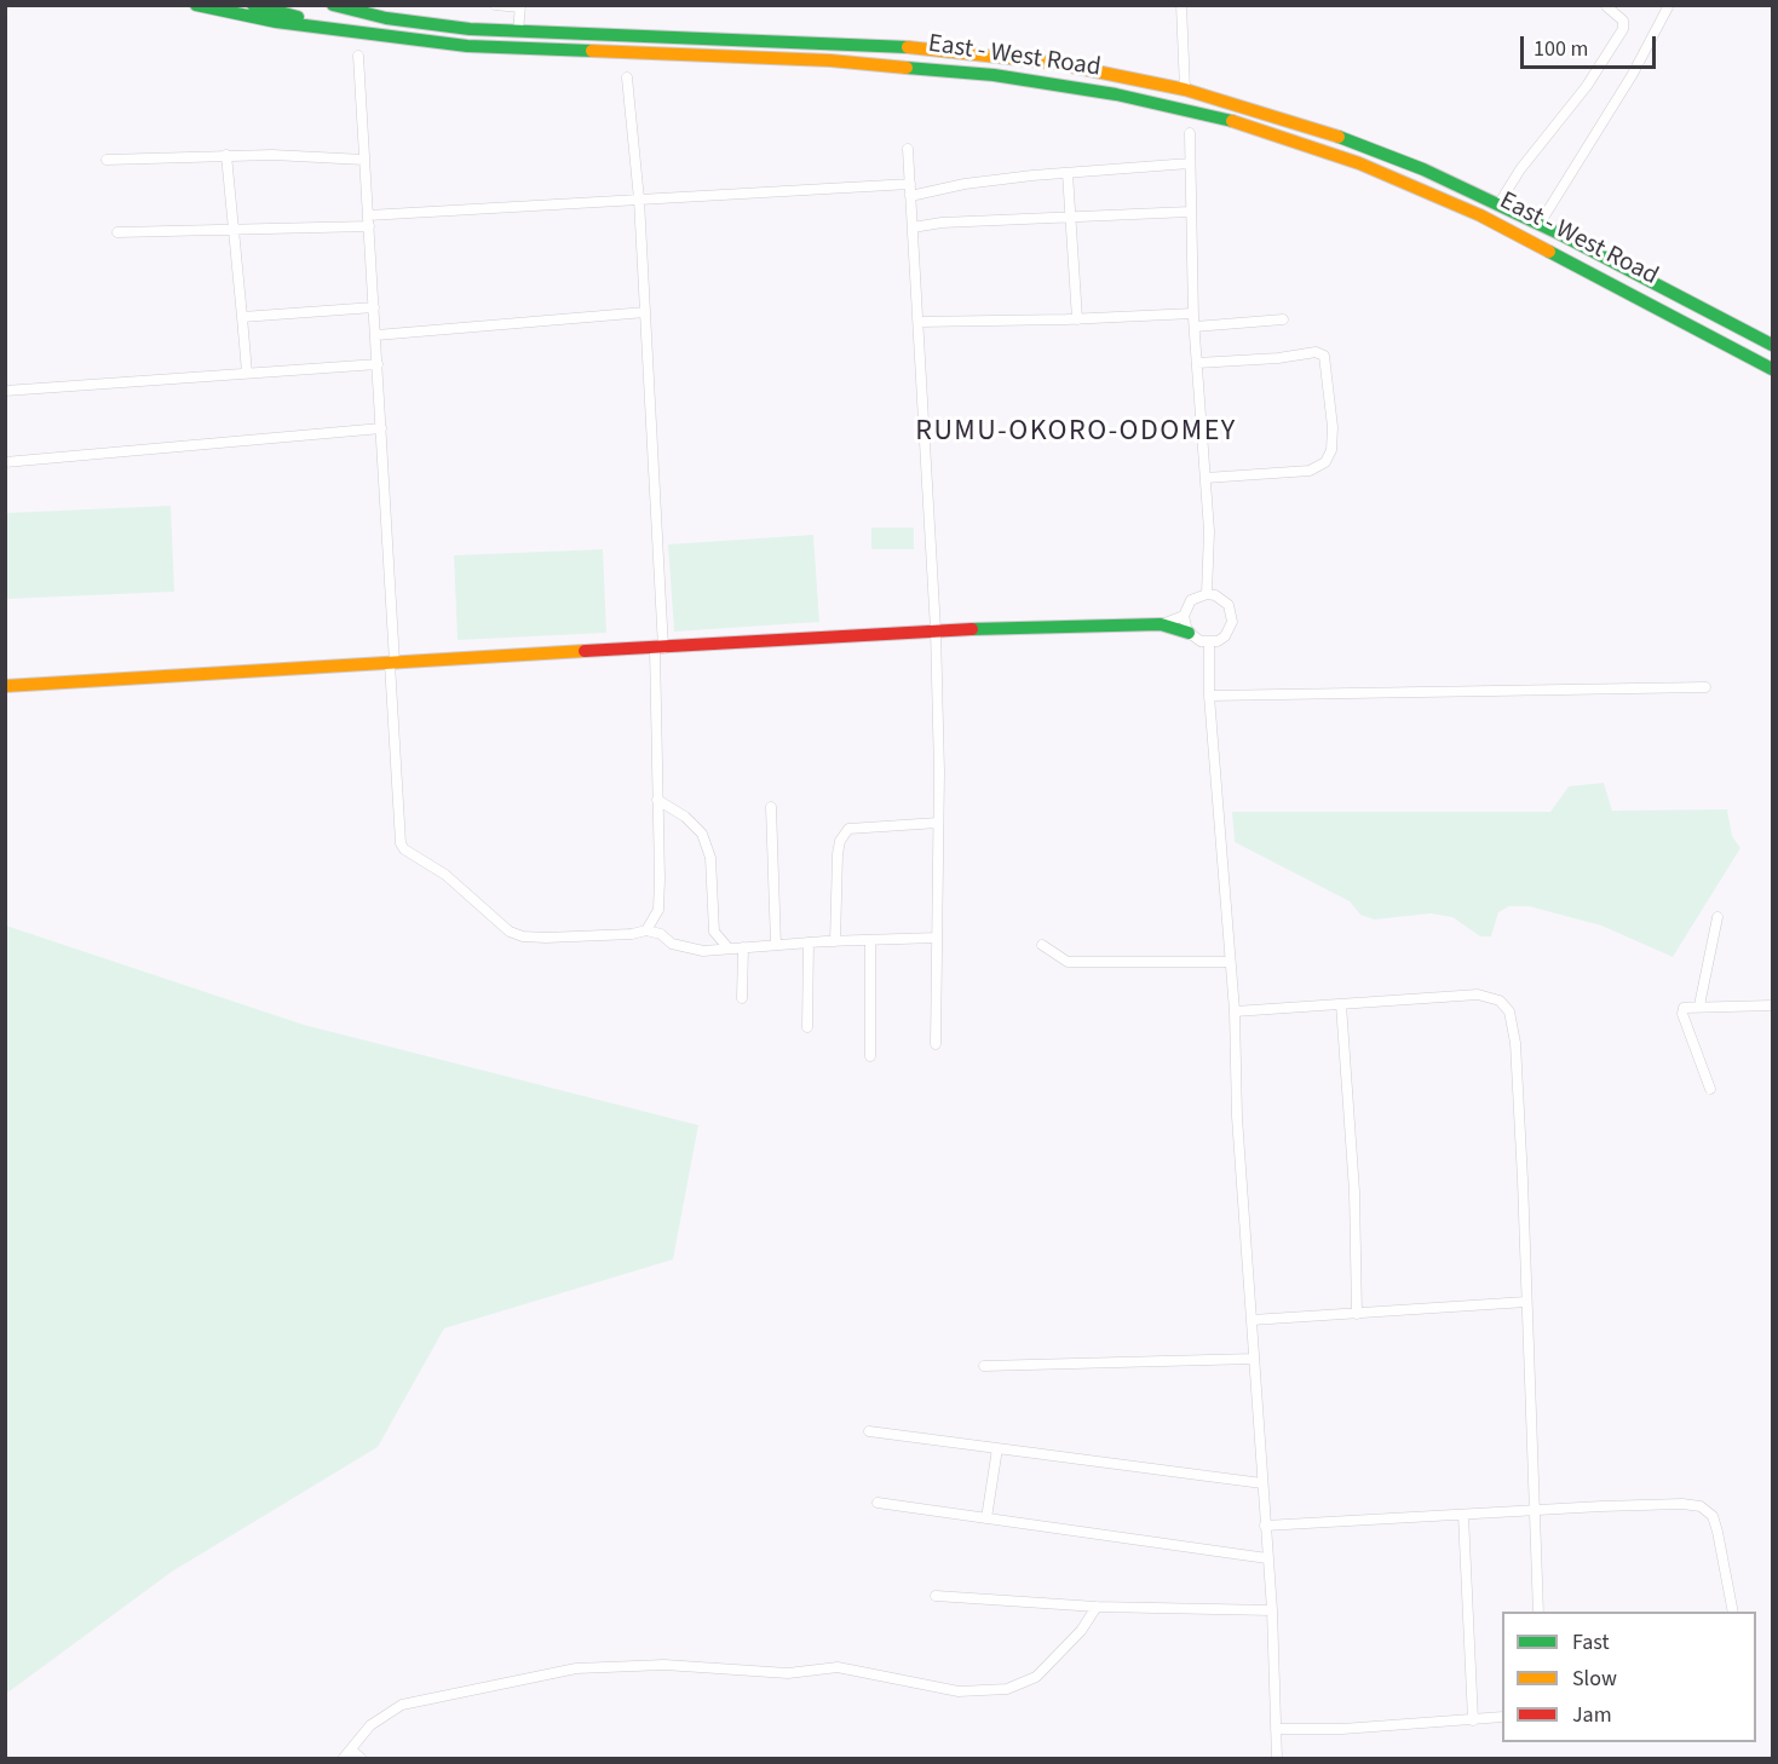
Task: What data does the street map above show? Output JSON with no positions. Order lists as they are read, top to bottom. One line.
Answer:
{"streets":{"main road":["East - West Road"]},"districts":["RUMU-OKORO-ODOMEY"],"legend":["Fast","Slow","Jam"],"scale_bar":"100 m"}
